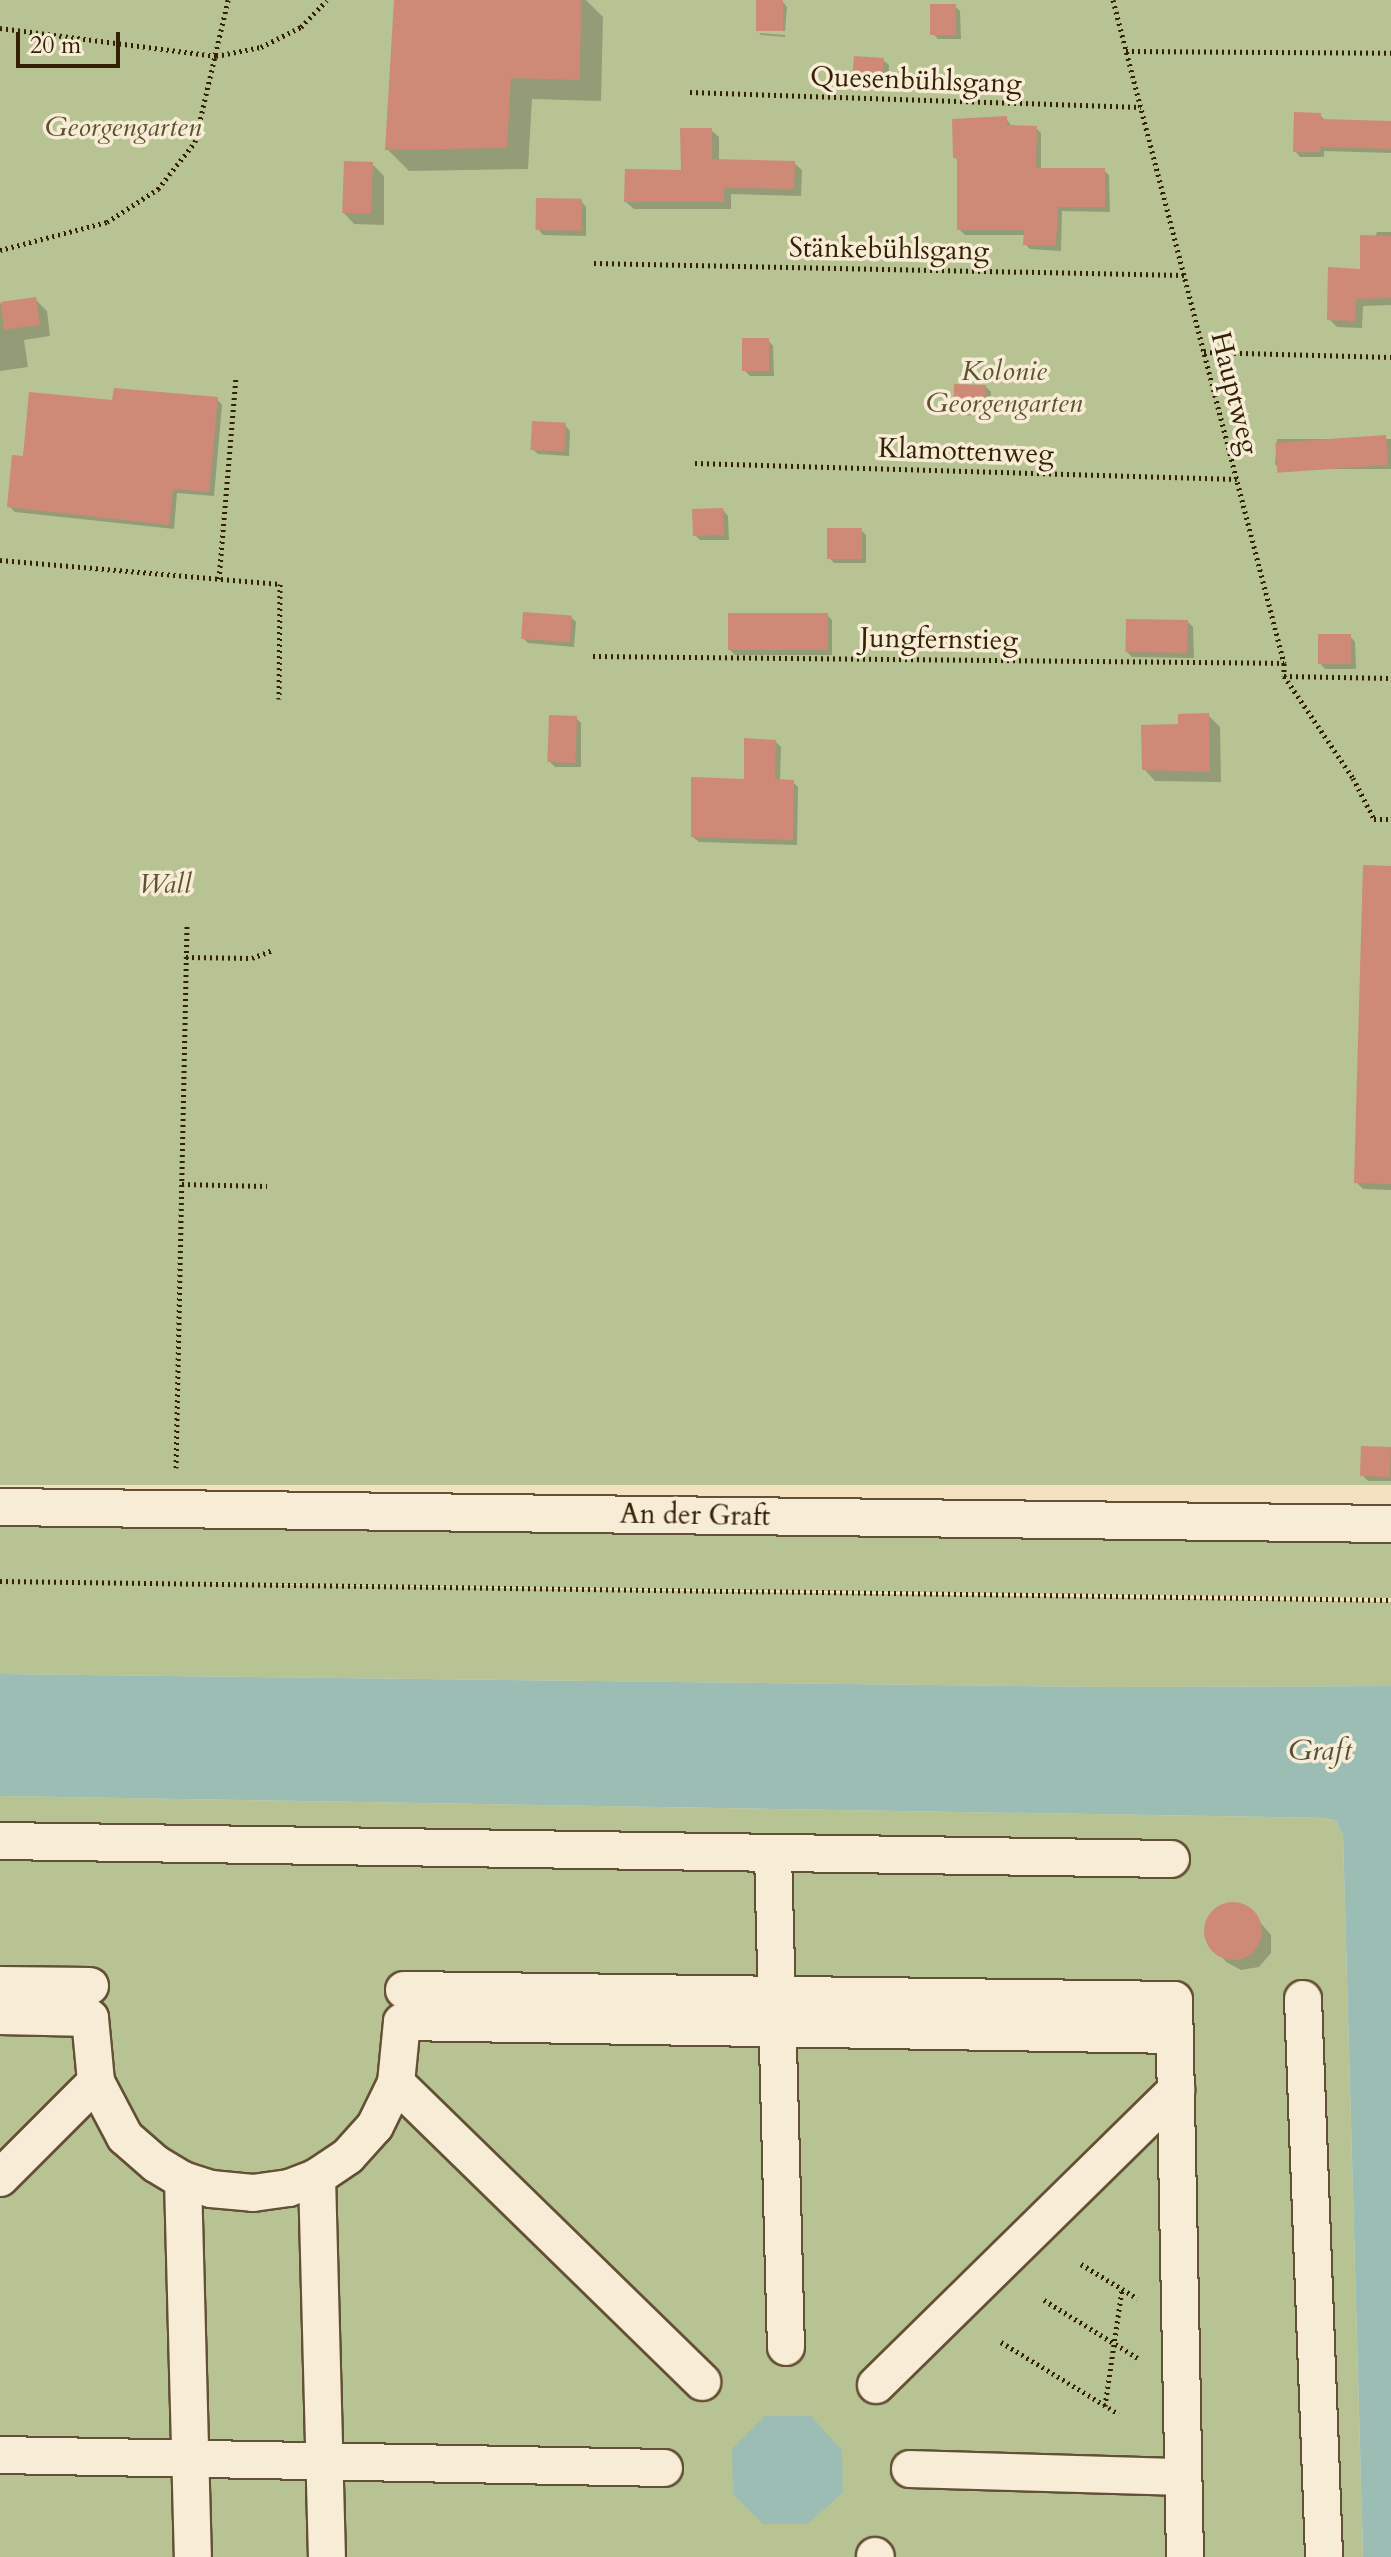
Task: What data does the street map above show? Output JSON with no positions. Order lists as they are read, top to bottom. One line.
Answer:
{"streets":{"street":["An der Graft"],"path":["Quesenbühlsgang","Stänkebühlsgang","Hauptweg","Klamottenweg","Jungfernstieg"]},"crossings":[["Quesenbühlsgang","Hauptweg"],["Stänkebühlsgang","Hauptweg"],["Hauptweg","Klamottenweg"],["Hauptweg","Jungfernstieg"]],"water":["Graft"],"parks":["Georgengarten","Kolonie Georgengarten","Wall"],"scale_bar":"20 m"}
